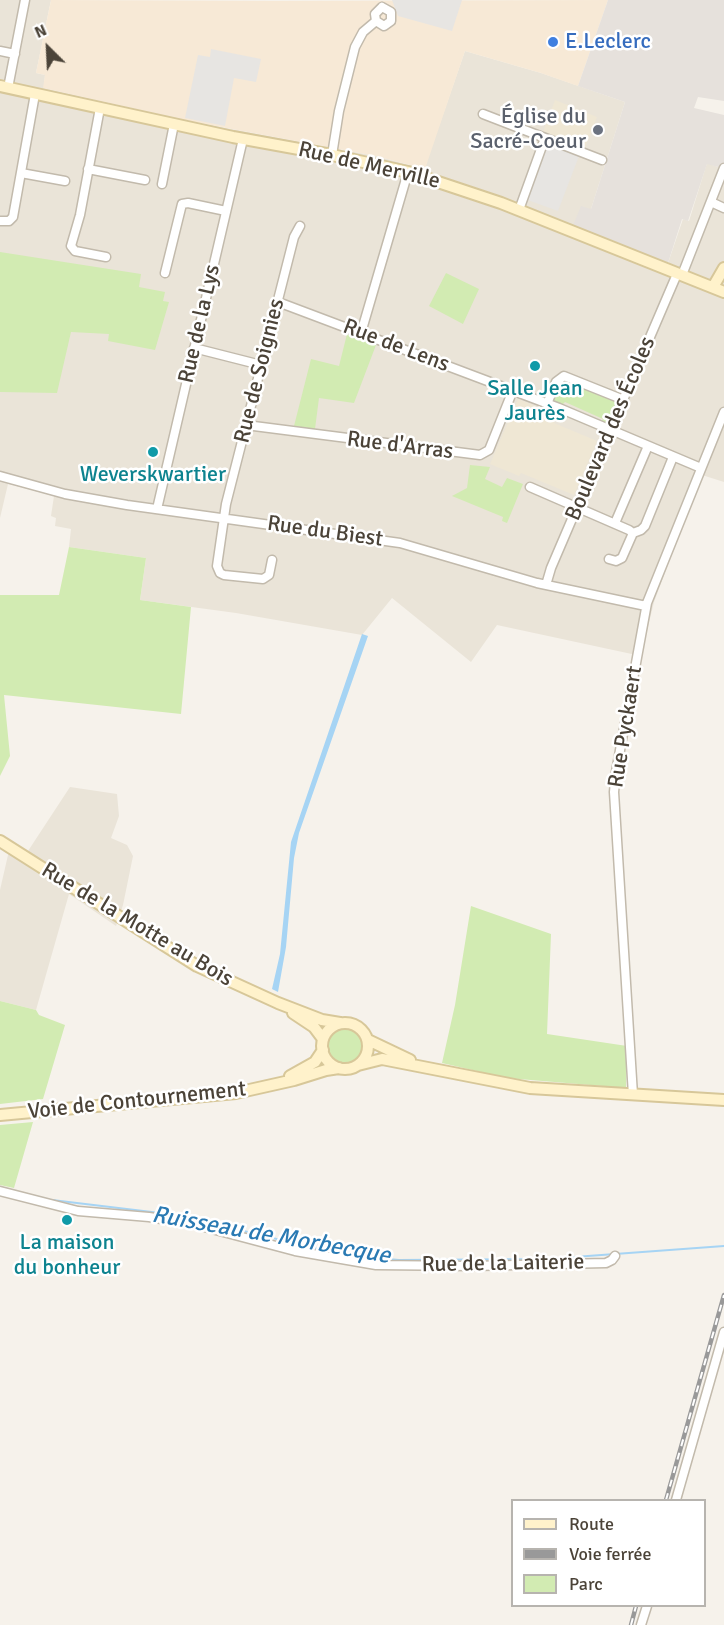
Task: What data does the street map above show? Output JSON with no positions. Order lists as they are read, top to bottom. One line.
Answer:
{"streets":{"street":["Rue de Merville","Rue de la Lys","Rue de Lens","Rue de Soignies","Boulevard des Écoles","Rue d'Arras","Rue du Biest","Rue Pyckaert","Rue de la Motte au Bois","Voie de Contournement","Rue de la Laiterie"]},"crossings":[["Rue de Merville","Rue de la Lys"],["Rue de Merville","Boulevard des Écoles"],["Rue de la Lys","Rue du Biest"],["Rue de Lens","Rue de Soignies"],["Rue de Lens","Boulevard des Écoles"],["Rue de Lens","Rue d'Arras"],["Rue de Lens","Rue Pyckaert"],["Rue de Soignies","Rue d'Arras"],["Rue de Soignies","Rue du Biest"],["Boulevard des Écoles","Rue du Biest"],["Rue du Biest","Rue Pyckaert"]],"water":["Ruisseau de Morbecque"],"places":["E.Leclerc","Église du Sacré-Coeur","Salle Jean Jaurès","Weverskwartier","La maison du bonheur"],"legend":["Route","Voie ferrée","Parc"],"north":"top left"}
